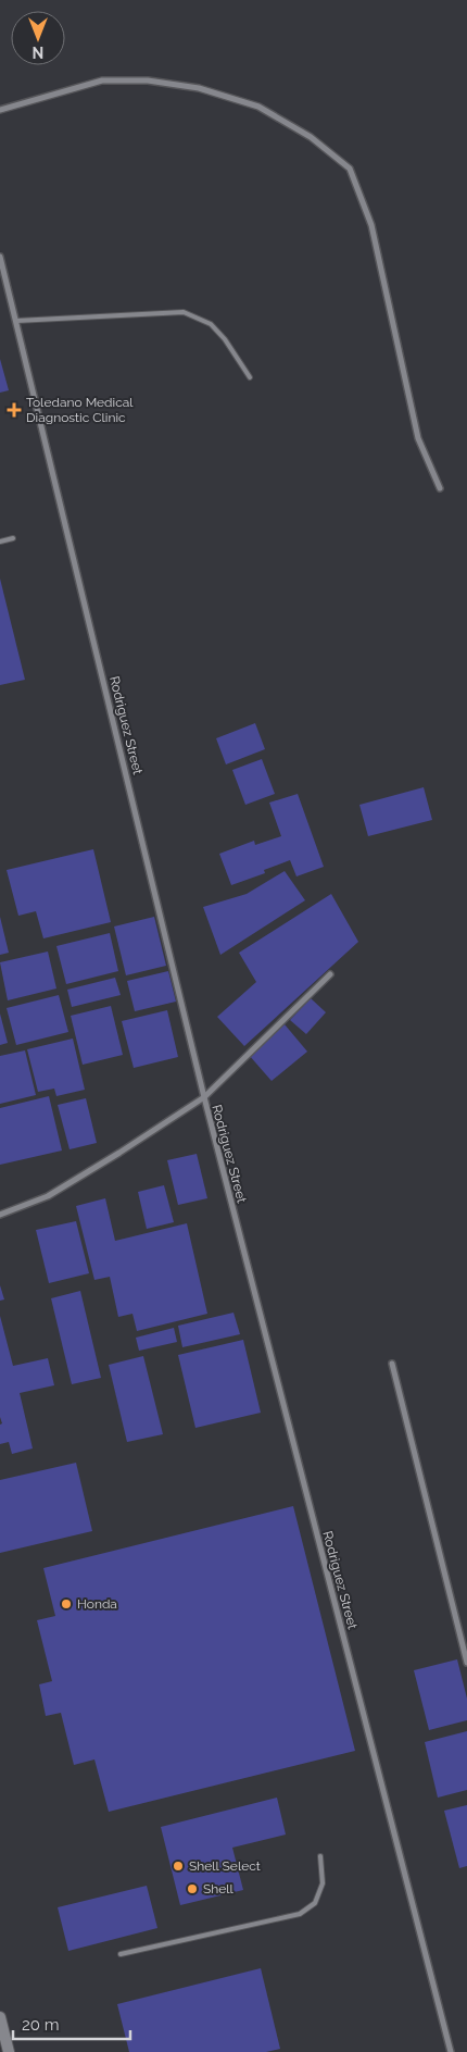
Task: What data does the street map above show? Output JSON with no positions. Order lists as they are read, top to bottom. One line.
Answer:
{"streets":{"street":["Rodriguez Street"]},"places":{"health":["Toledano Medical Diagnostic Clinic"],"other":["Honda","Shell Select","Shell"]},"scale_bar":"20 m","north":"bottom"}
